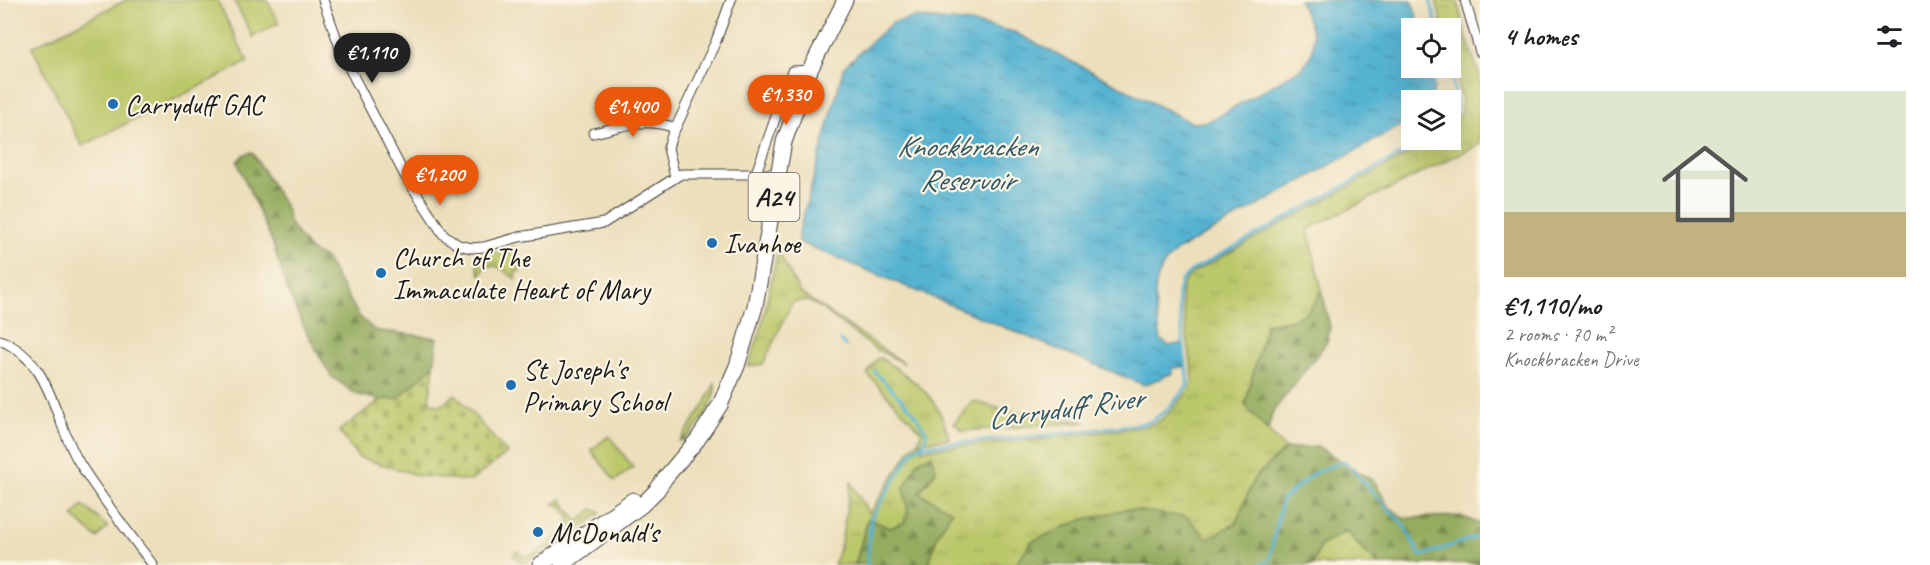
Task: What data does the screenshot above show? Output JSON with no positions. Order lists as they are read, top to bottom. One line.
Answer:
{"streets":{"highway":["A24"]},"water":["Knockbracken Reservoir","Carryduff River"],"places":["Carryduff GAC","Ivanhoe","Church of The Immaculate Heart of Mary","St Joseph's Primary School","McDonald's"],"page":{"heading":"4 homes","price":["€1,110","€1,330","€1,400","€1,200"],"list":[{"name":"€1,110/mo","note":"2 rooms · 70 m² · Knockbracken Drive"}]}}
